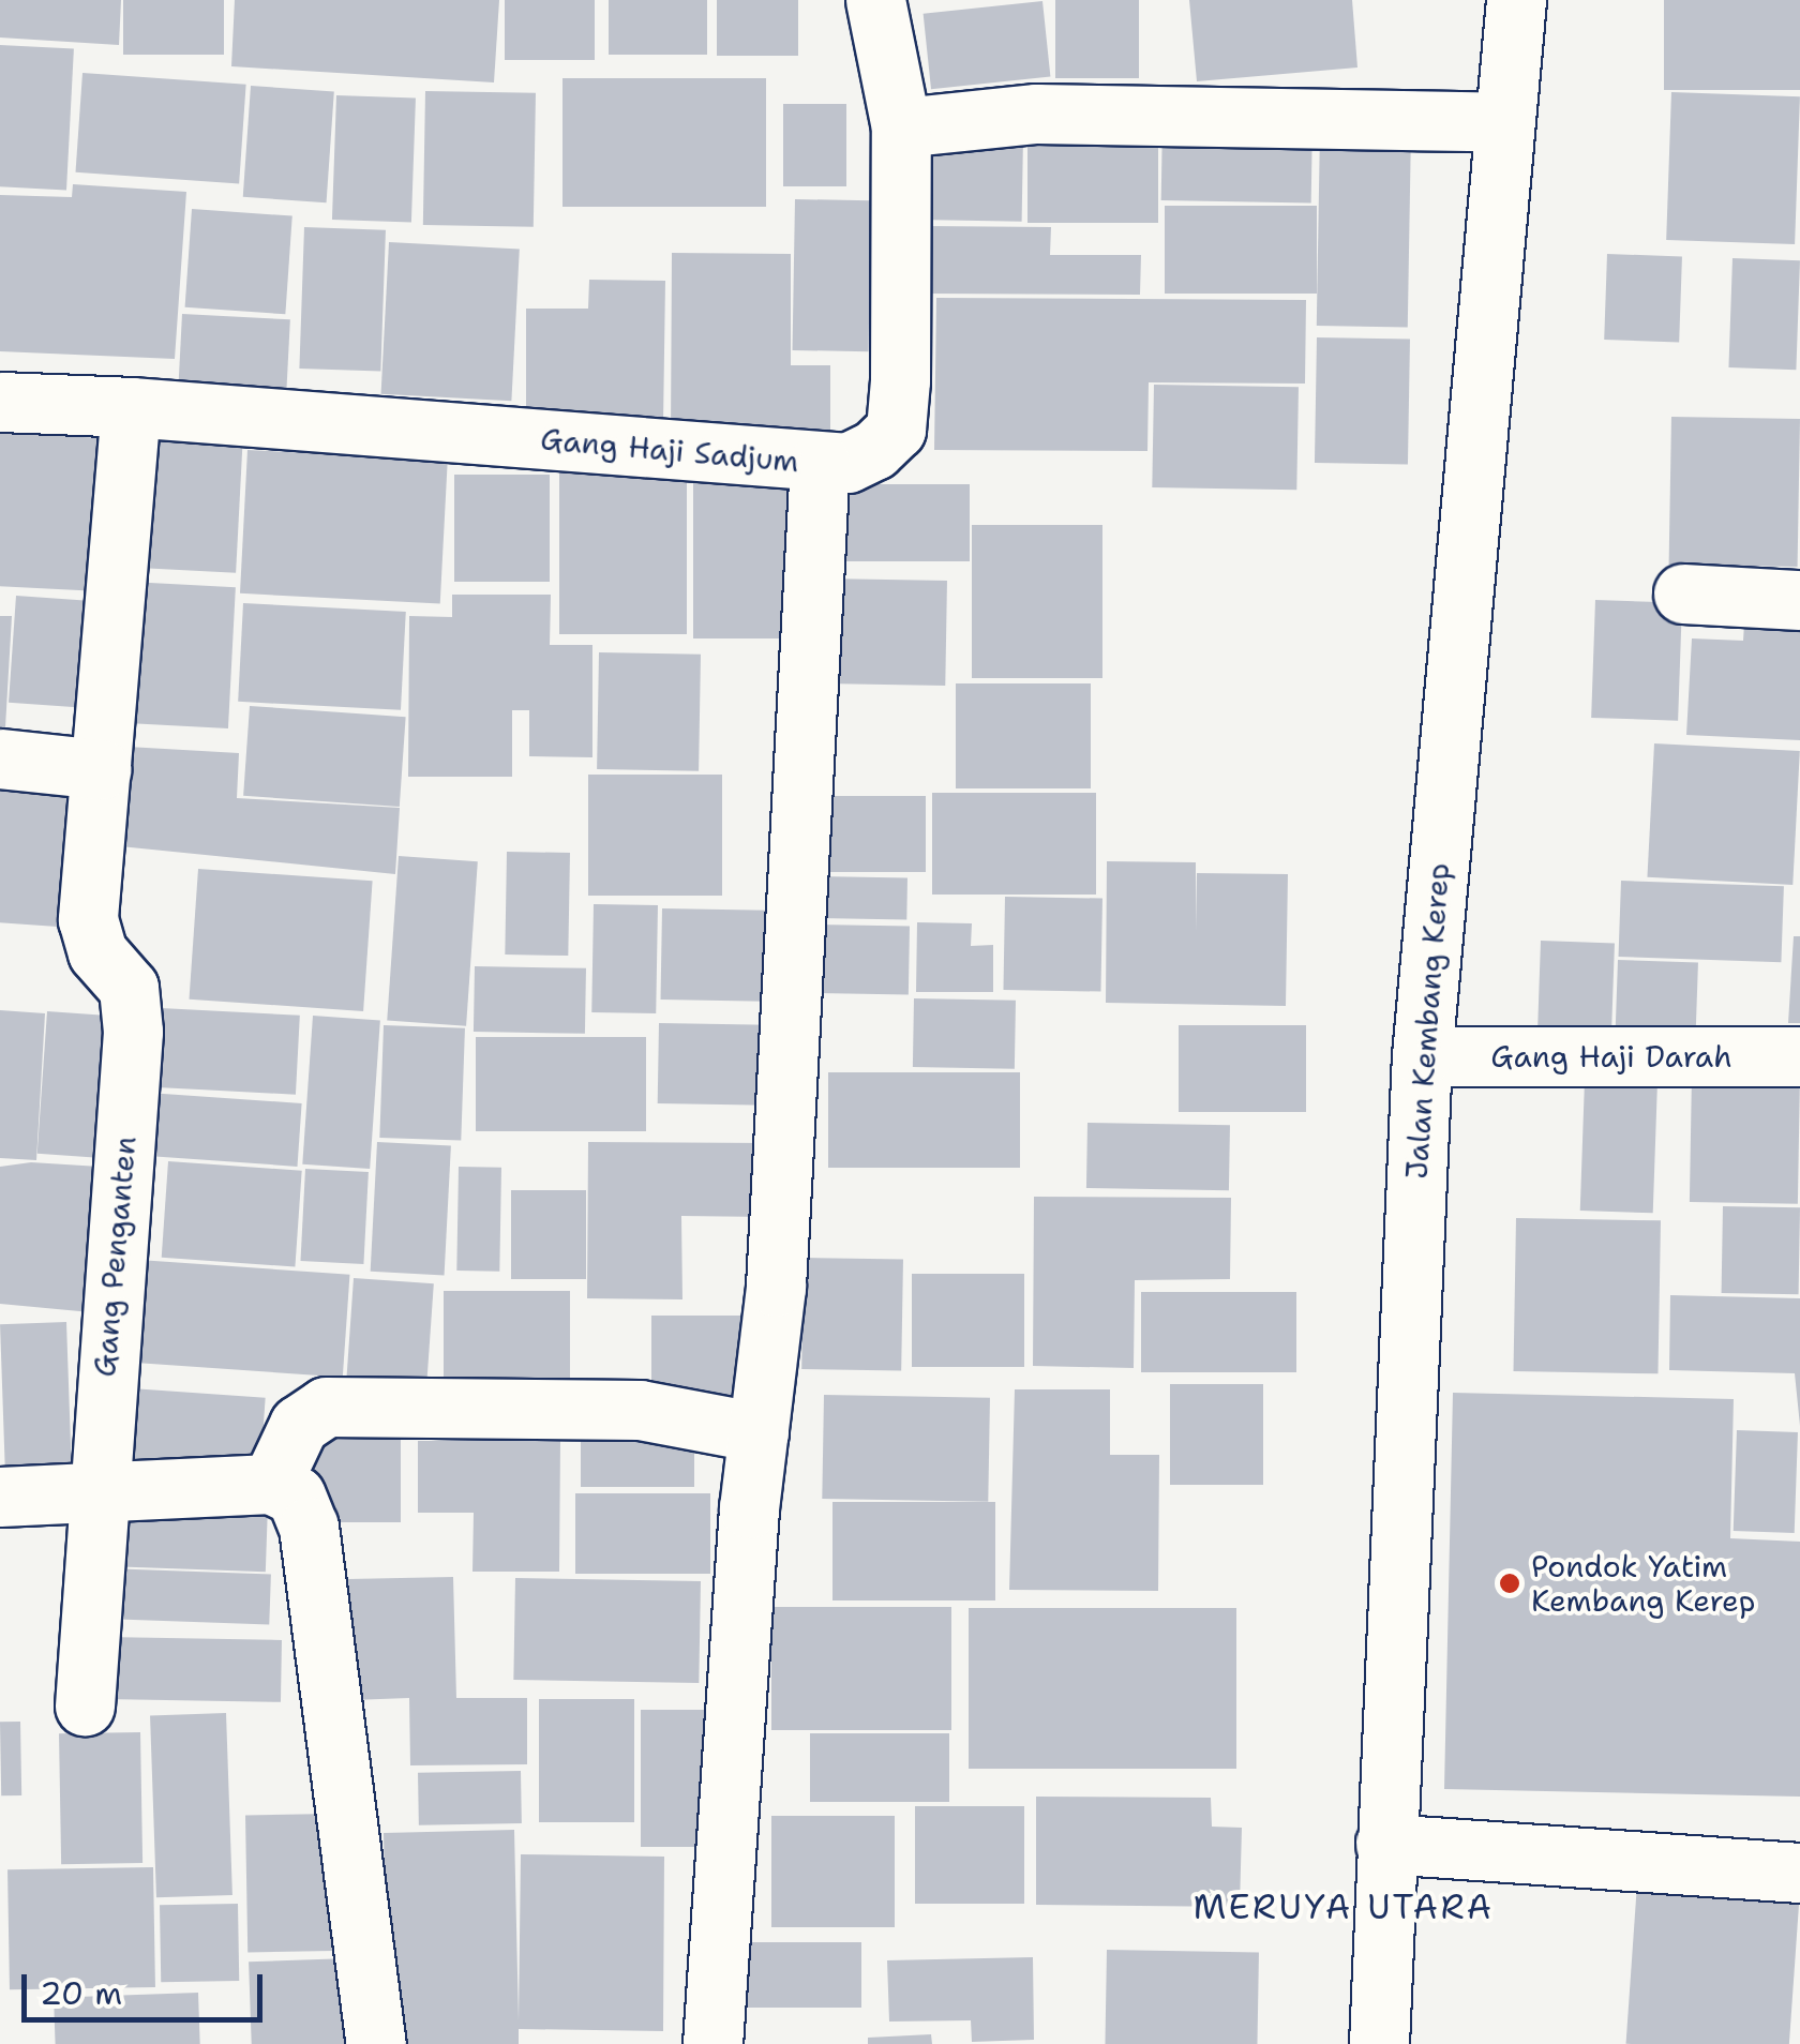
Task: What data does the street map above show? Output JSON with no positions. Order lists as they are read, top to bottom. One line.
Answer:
{"streets":{"street":["Gang Haji Sadjum","Jalan Kembang Kerep","Gang Haji Darah","Gang Penganten"]},"crossings":[["Gang Haji Sadjum","Gang Penganten"],["Jalan Kembang Kerep","Gang Haji Darah"]],"districts":["MERUYA UTARA"],"places":["Pondok Yatim Kembang Kerep"],"scale_bar":"20 m"}
